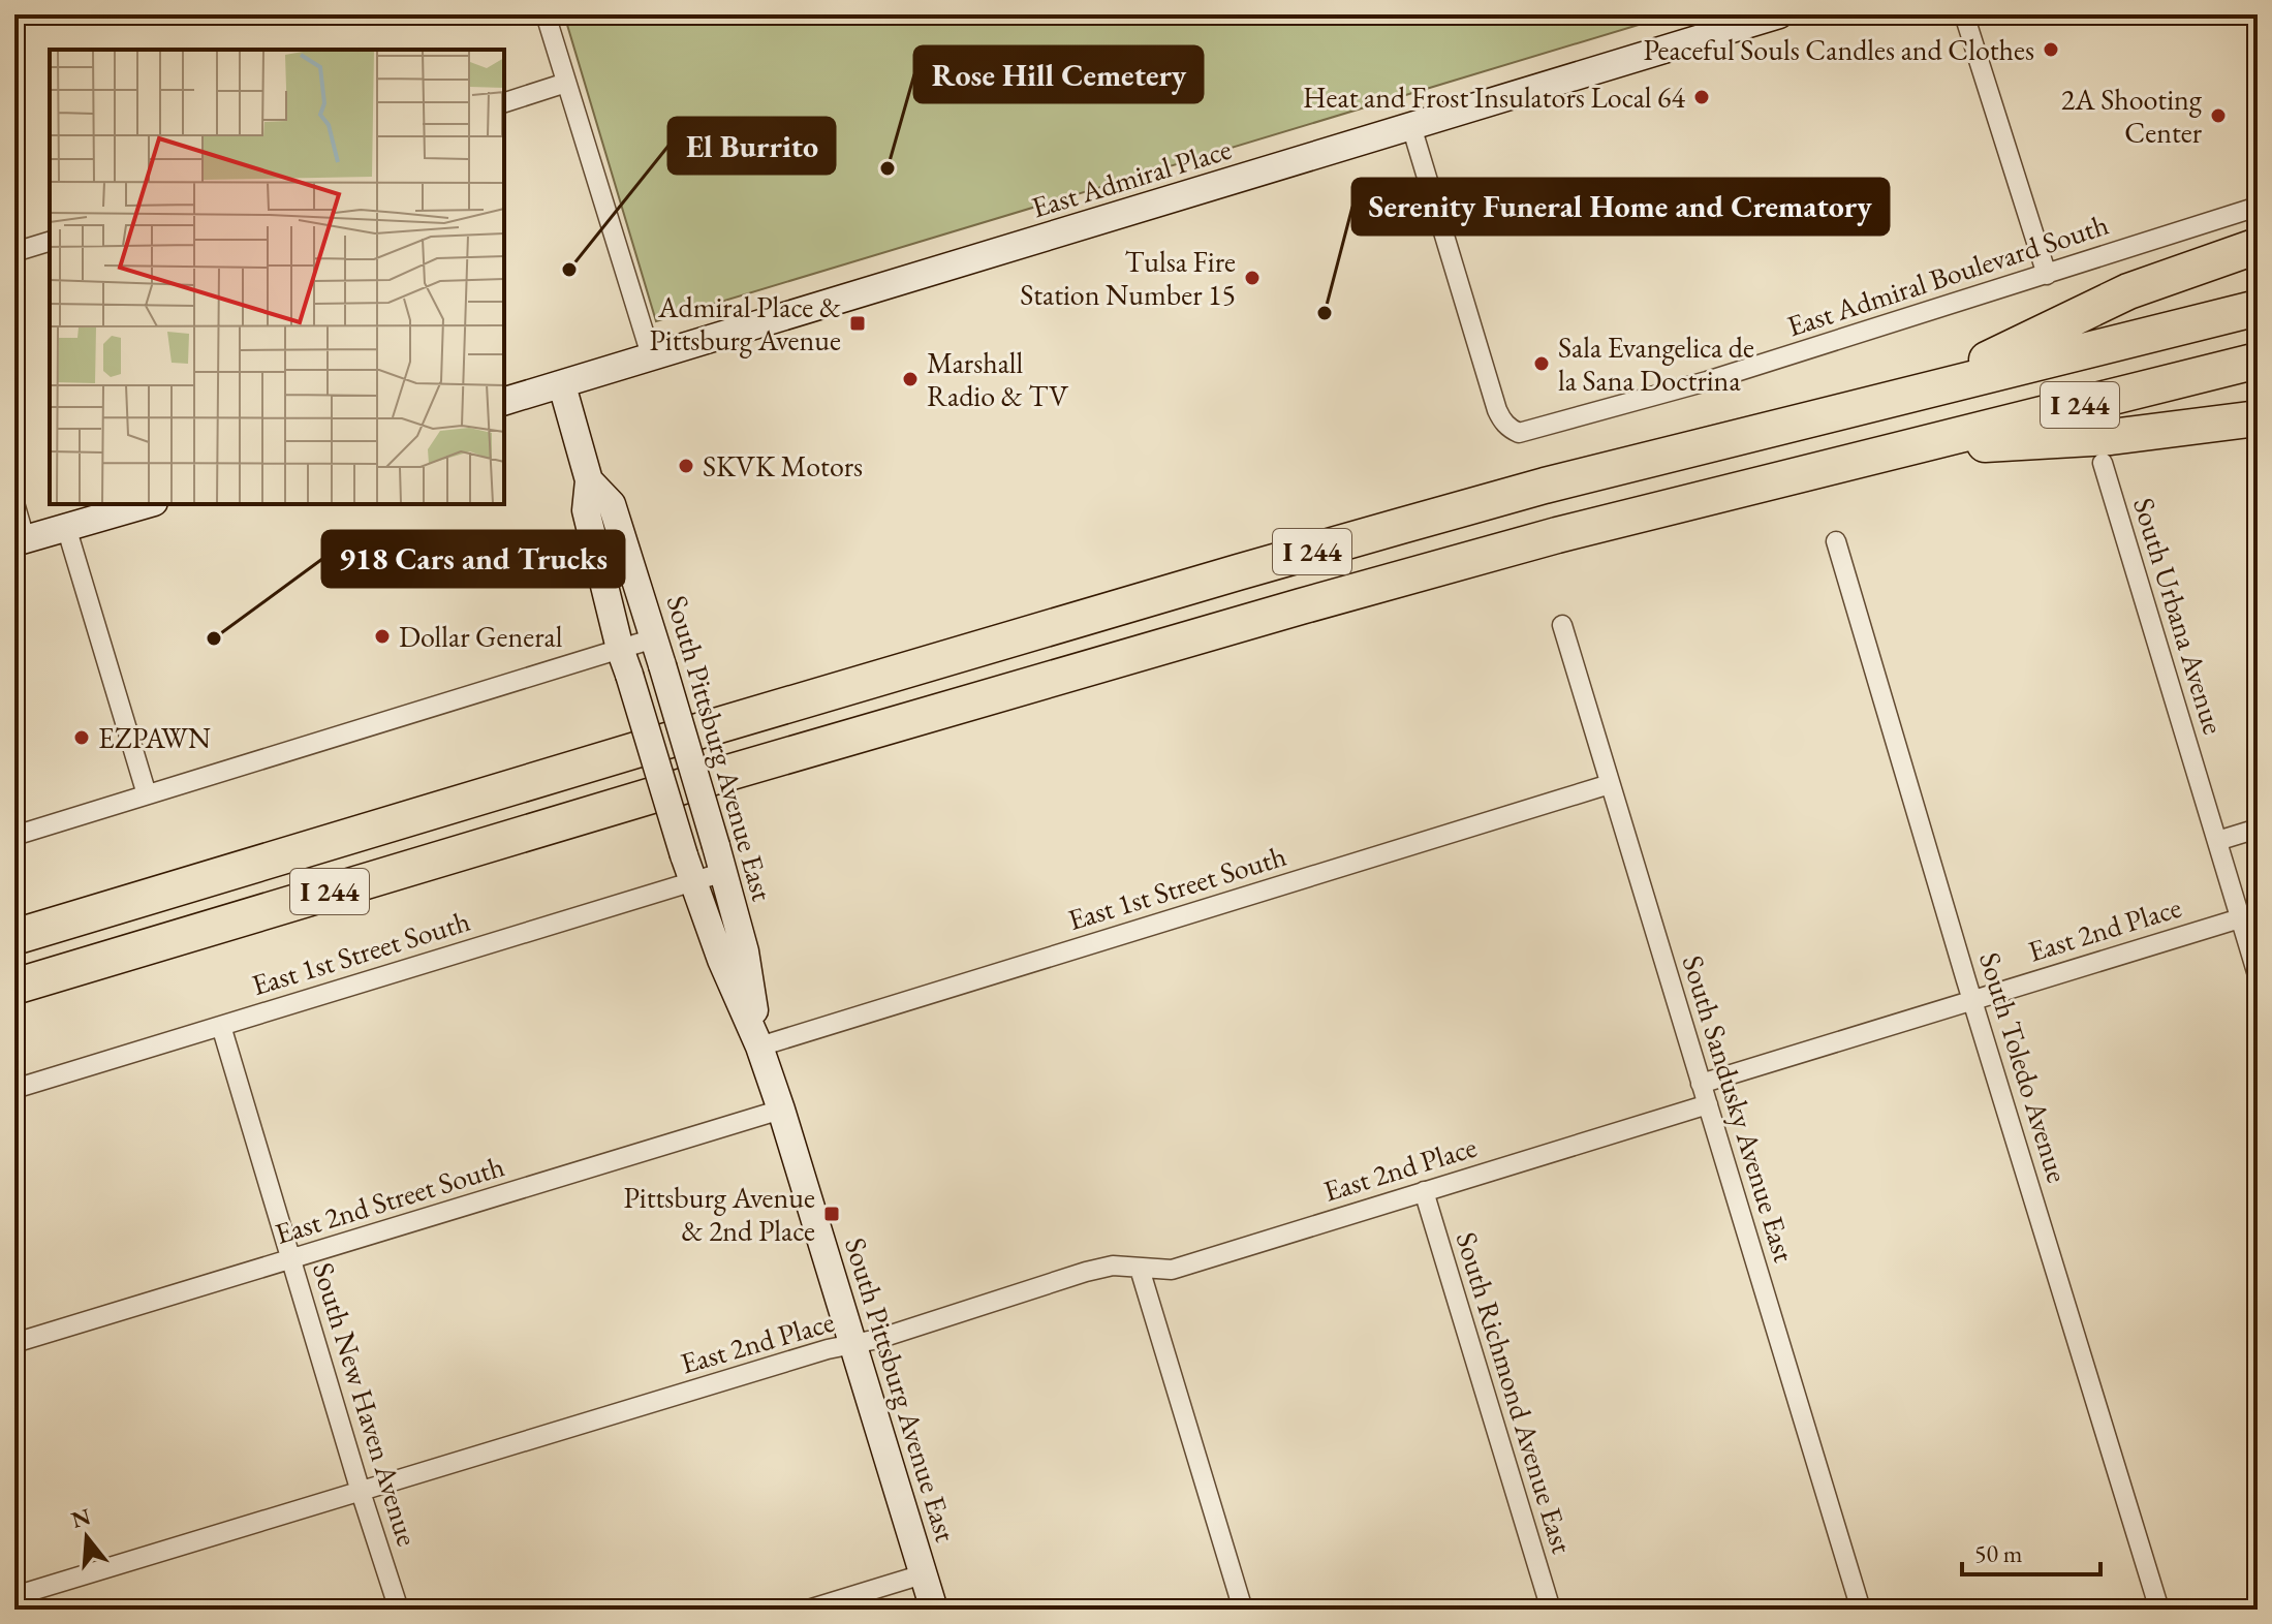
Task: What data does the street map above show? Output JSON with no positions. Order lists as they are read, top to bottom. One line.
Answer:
{"streets":{"highway":["I 244"],"street":["East Admiral Place","East Admiral Boulevard South","South Urbana Avenue","South Pittsburg Avenue East","East 1st Street South","East 2nd Place","South Toledo Avenue","South Sandusky Avenue East","East 2nd Street South","South Richmond Avenue East","South New Haven Avenue"]},"crossings":[["East Admiral Place","East Admiral Boulevard South"],["East Admiral Place","South Pittsburg Avenue East"],["South Urbana Avenue","East 2nd Place"],["South Pittsburg Avenue East","East 1st Street South"],["South Pittsburg Avenue East","East 2nd Place"],["South Pittsburg Avenue East","East 2nd Street South"],["East 1st Street South","South Sandusky Avenue East"],["East 1st Street South","South New Haven Avenue"],["East 2nd Place","South Toledo Avenue"],["East 2nd Place","South Sandusky Avenue East"],["East 2nd Place","South Richmond Avenue East"],["East 2nd Place","South New Haven Avenue"],["East 2nd Street South","South New Haven Avenue"]],"places":{"other":["Peaceful Souls Candles and Clothes","Heat and Frost Insulators Local 64","2A Shooting Center","Rose Hill Cemetery","El Burrito","Tulsa Fire Station Number 15","Serenity Funeral Home and Crematory","Sala Evangelica de la Sana Doctrina","Marshall Radio & TV","SKVK Motors","Dollar General","918 Cars and Trucks","EZPAWN"],"transit":["Admiral Place & Pittsburg Avenue","Pittsburg Avenue & 2nd Place"]},"scale_bar":"50 m","north":"top"}
